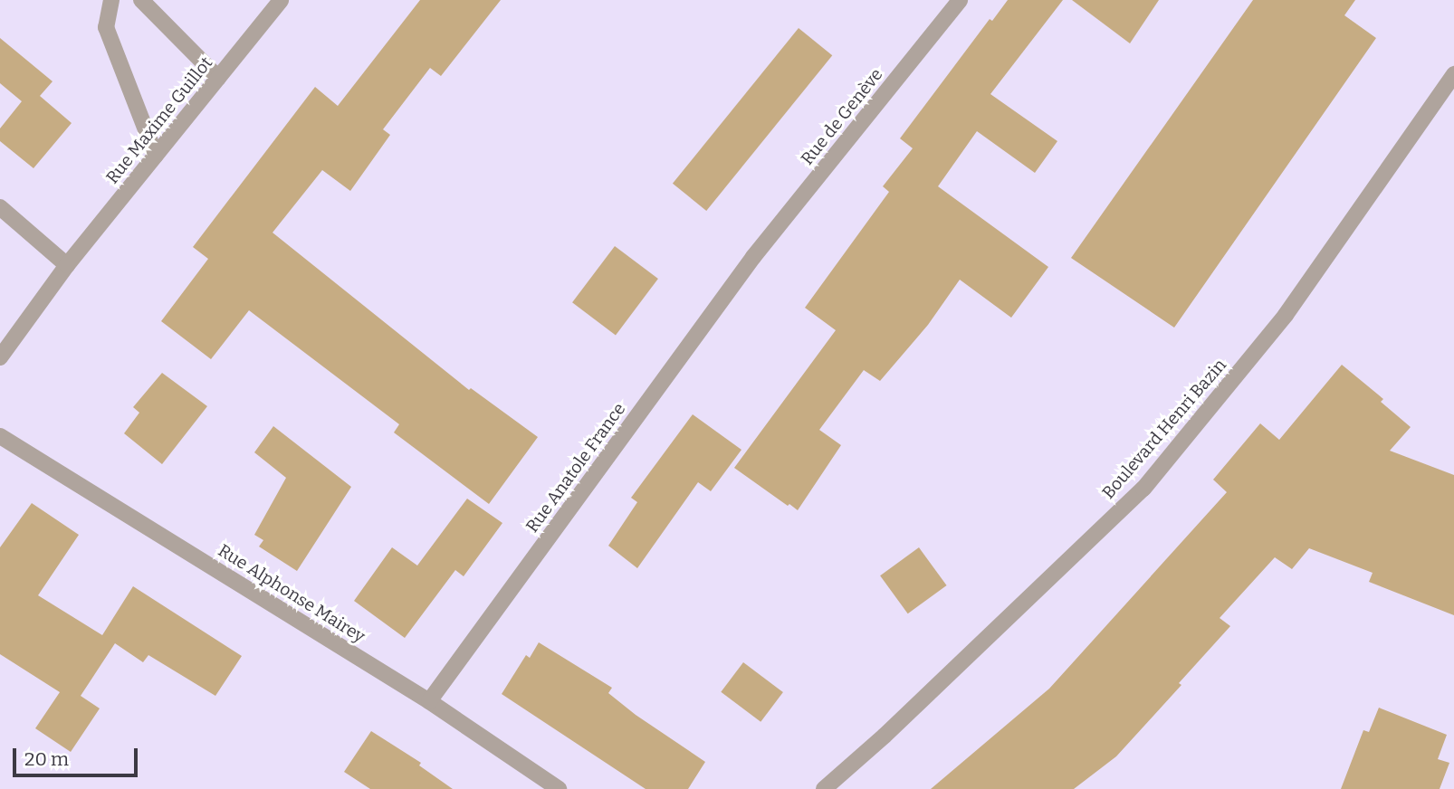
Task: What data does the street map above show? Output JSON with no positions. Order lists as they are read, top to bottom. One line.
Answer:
{"streets":{"street":["Rue de Genève","Rue Maxime Guillot","Boulevard Henri Bazin","Rue Anatole France","Rue Alphonse Mairey"]},"crossings":[["Rue de Genève","Rue Anatole France"],["Rue Anatole France","Rue Alphonse Mairey"]],"scale_bar":"20 m"}
